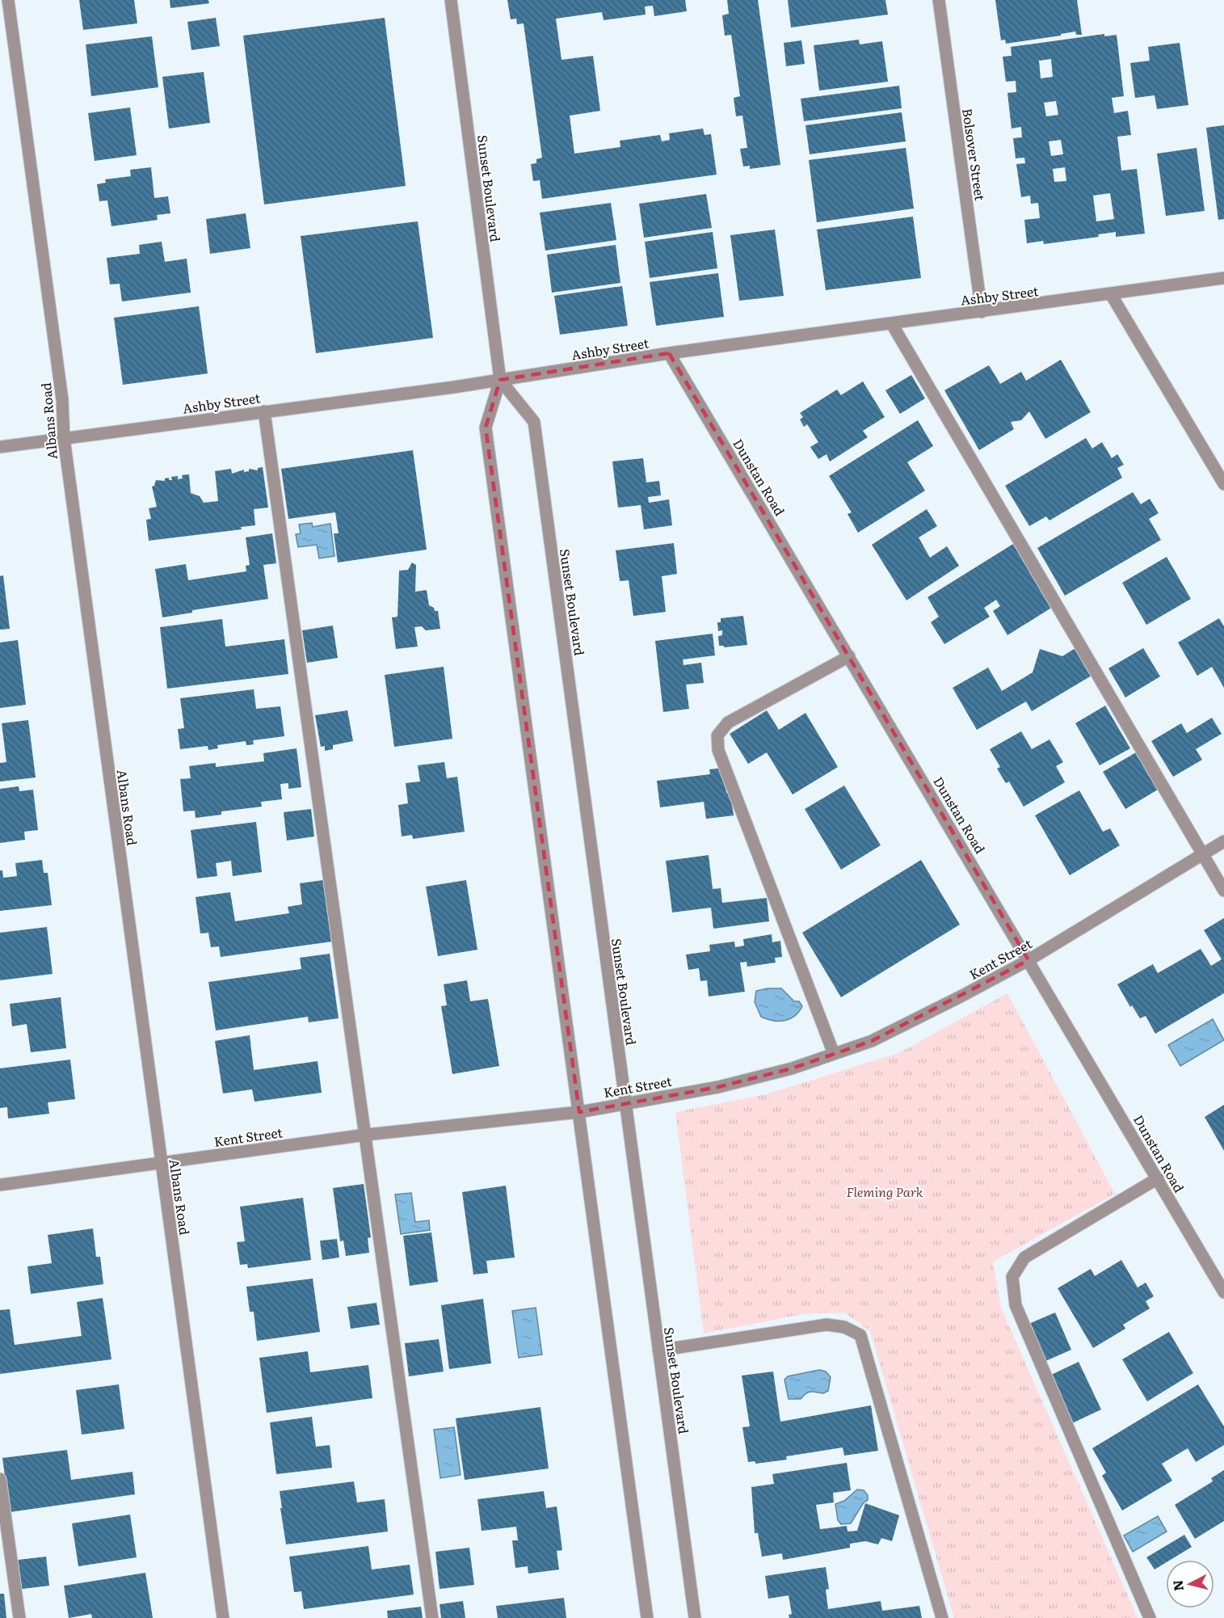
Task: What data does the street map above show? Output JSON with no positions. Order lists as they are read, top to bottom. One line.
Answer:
{"streets":{"street":["Bolsover Street","Sunset Boulevard","Ashby Street","Albans Road","Dunstan Road","Kent Street"]},"crossings":[["Bolsover Street","Ashby Street"],["Sunset Boulevard","Ashby Street"],["Sunset Boulevard","Kent Street"],["Ashby Street","Albans Road"],["Ashby Street","Dunstan Road"],["Albans Road","Kent Street"],["Dunstan Road","Kent Street"]],"parks":["Fleming Park"],"north":"left"}
